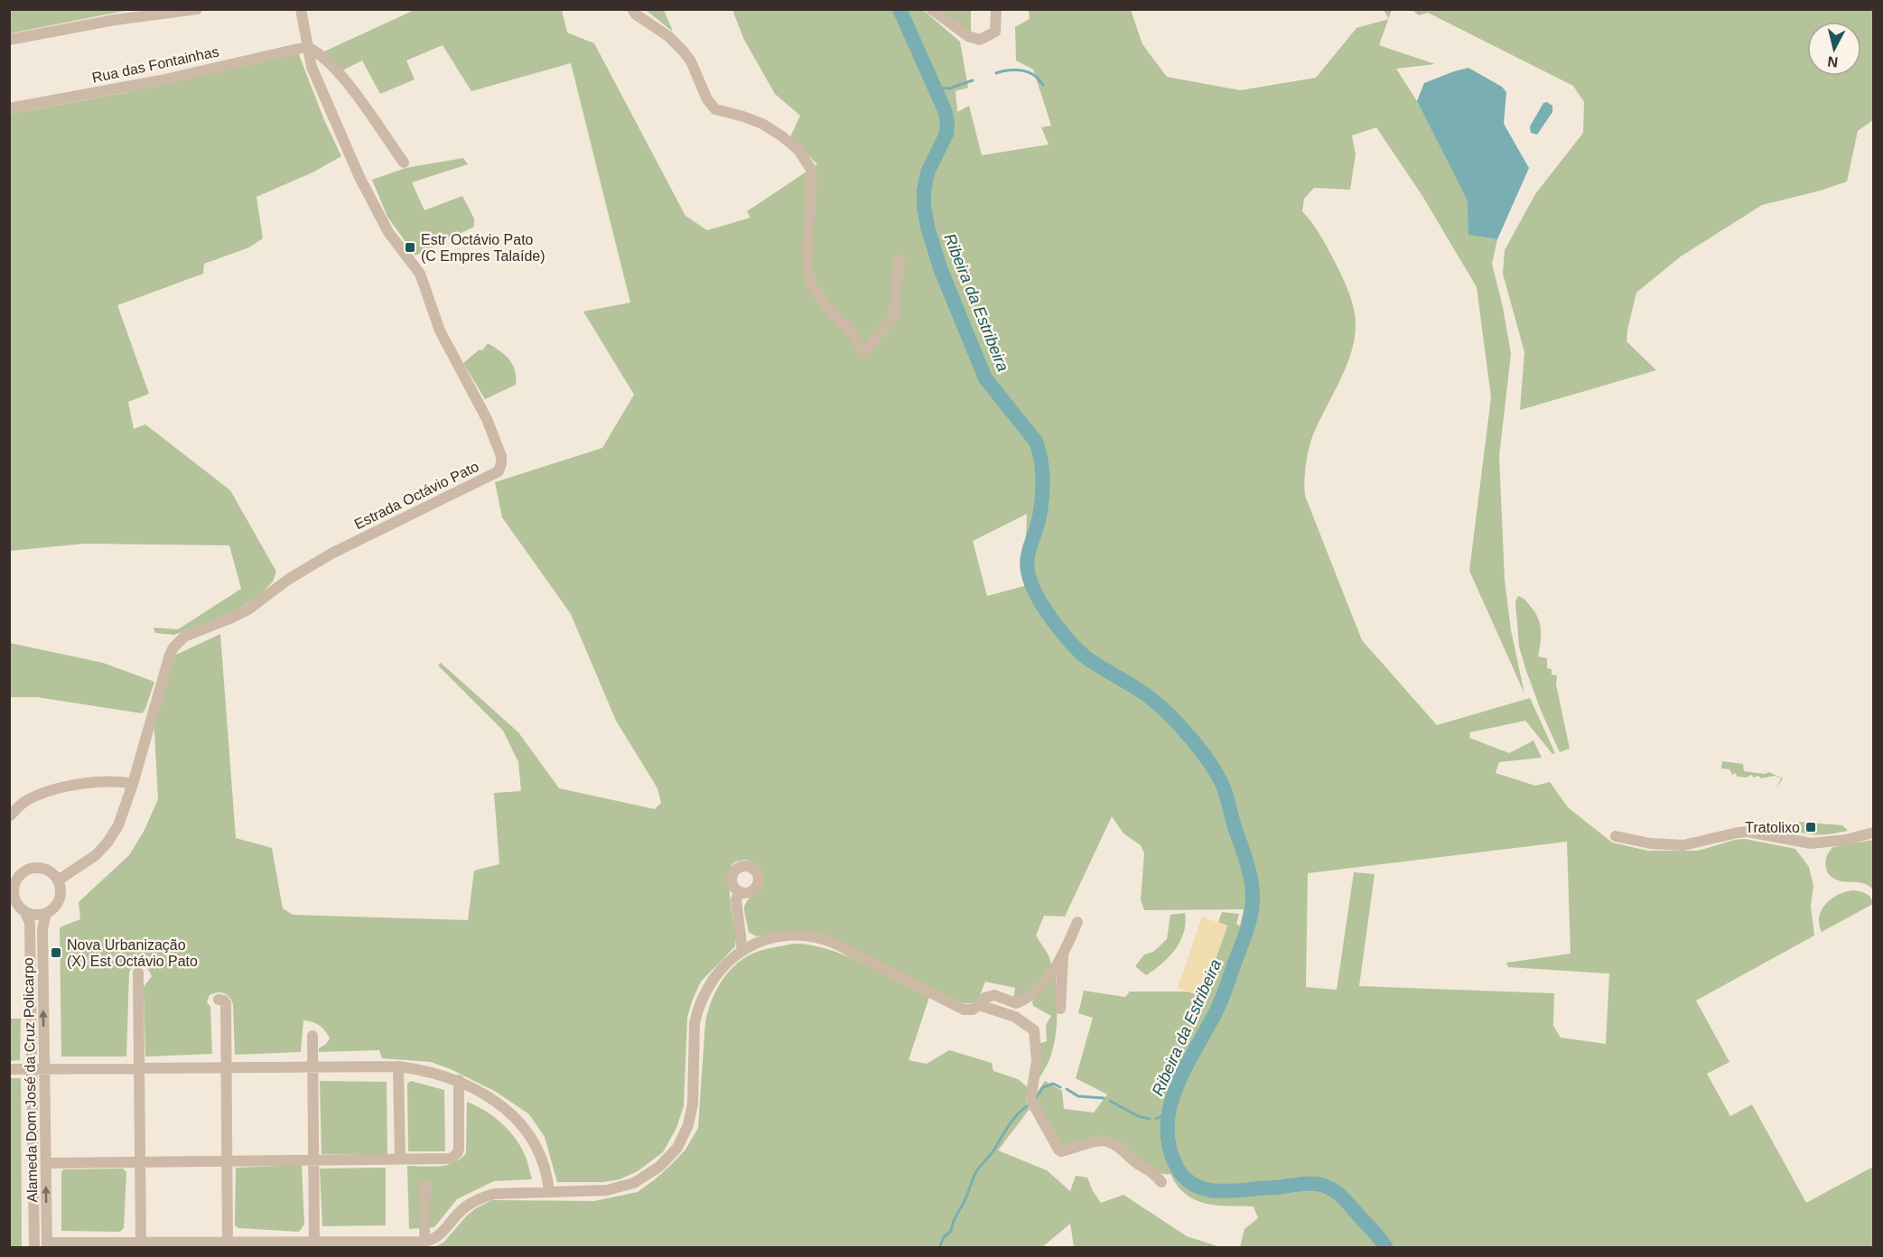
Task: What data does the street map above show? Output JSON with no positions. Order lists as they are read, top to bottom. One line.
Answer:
{"streets":{"street":["Rua das Fontainhas","Estrada Octávio Pato","Alameda Dom José da Cruz Policarpo"]},"crossings":[["Rua das Fontainhas","Estrada Octávio Pato"],["Estrada Octávio Pato","Alameda Dom José da Cruz Policarpo"]],"water":["Ribeira da Estribeira"],"places":{"transit":["Estr Octávio Pato (C Empres Talaíde)","Tratolixo","Nova Urbanização (X) Est Octávio Pato"]},"north":"bottom"}
